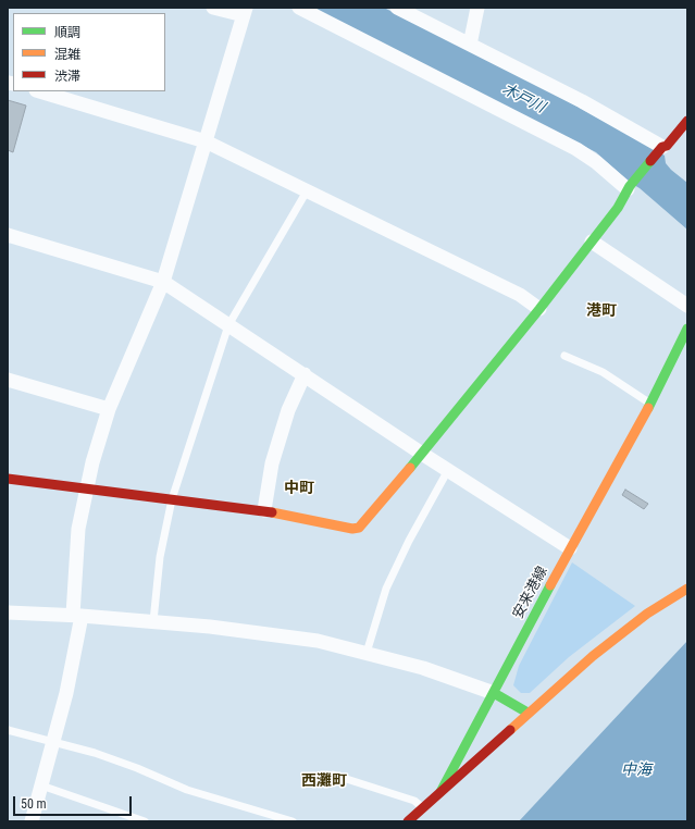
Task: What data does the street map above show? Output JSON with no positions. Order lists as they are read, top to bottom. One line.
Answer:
{"streets":{"street":["安来港線"]},"districts":["港町","中町","西灘町"],"water":["木戸川","中海"],"legend":["順調","混雑","渋滞"],"scale_bar":"50 m"}
